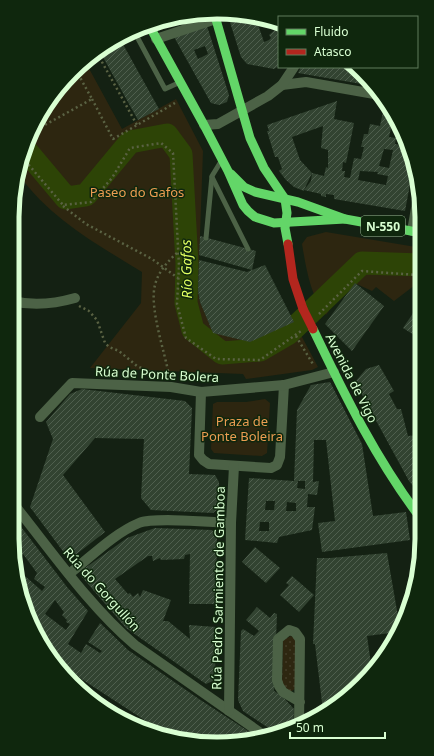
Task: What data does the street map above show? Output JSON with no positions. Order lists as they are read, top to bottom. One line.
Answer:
{"streets":{"main road":["N-550","Avenida de Vigo"],"street":["Rúa de Ponte Bolera","Rúa Pedro Sarmiento de Gamboa","Rúa do Gorgullón"]},"crossings":[["Rúa de Ponte Bolera","Avenida de Vigo"],["Rúa Pedro Sarmiento de Gamboa","Rúa do Gorgullón"]],"water":["Río Gafos"],"parks":["Paseo do Gafos","Praza de Ponte Boleira"],"legend":["Fluido","Atasco"],"scale_bar":"50 m"}
